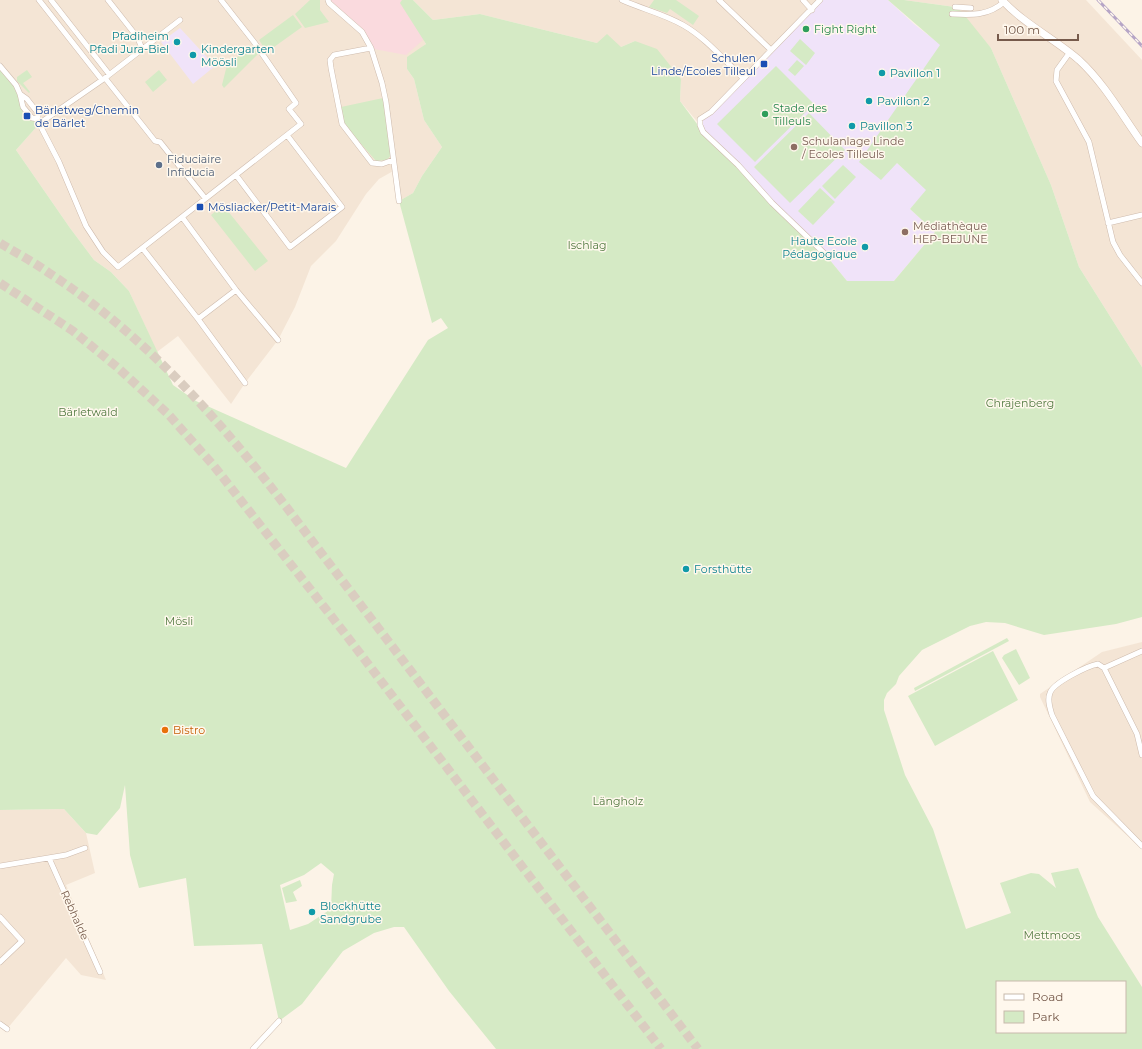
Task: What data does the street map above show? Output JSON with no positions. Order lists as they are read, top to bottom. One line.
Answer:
{"streets":{"street":["Rebhalde"]},"parks":["Ischlag","Chräjenberg","Bärletwald","Mösli","Längholz","Mettmoos"],"places":{"other":["Fight Right","Pfadiheim Pfadi Jura-Biel","Kindergarten Möösli","Pavillon 1","Pavillon 2","Stade des Tilleuls","Pavillon 3","Schulanlage Linde / Ecoles Tilleuls","Fiduciaire Infiducia","Médiathèque HEP-BEJUNE","Haute Ecole Pédagogique","Forsthütte","Bistro","Blockhütte Sandgrube"],"transit":["Schulen Linde/Ecoles Tilleul","Bärletweg/Chemin de Bärlet","Mösliacker/Petit-Marais"]},"legend":["Road","Park"],"scale_bar":"100 m"}
